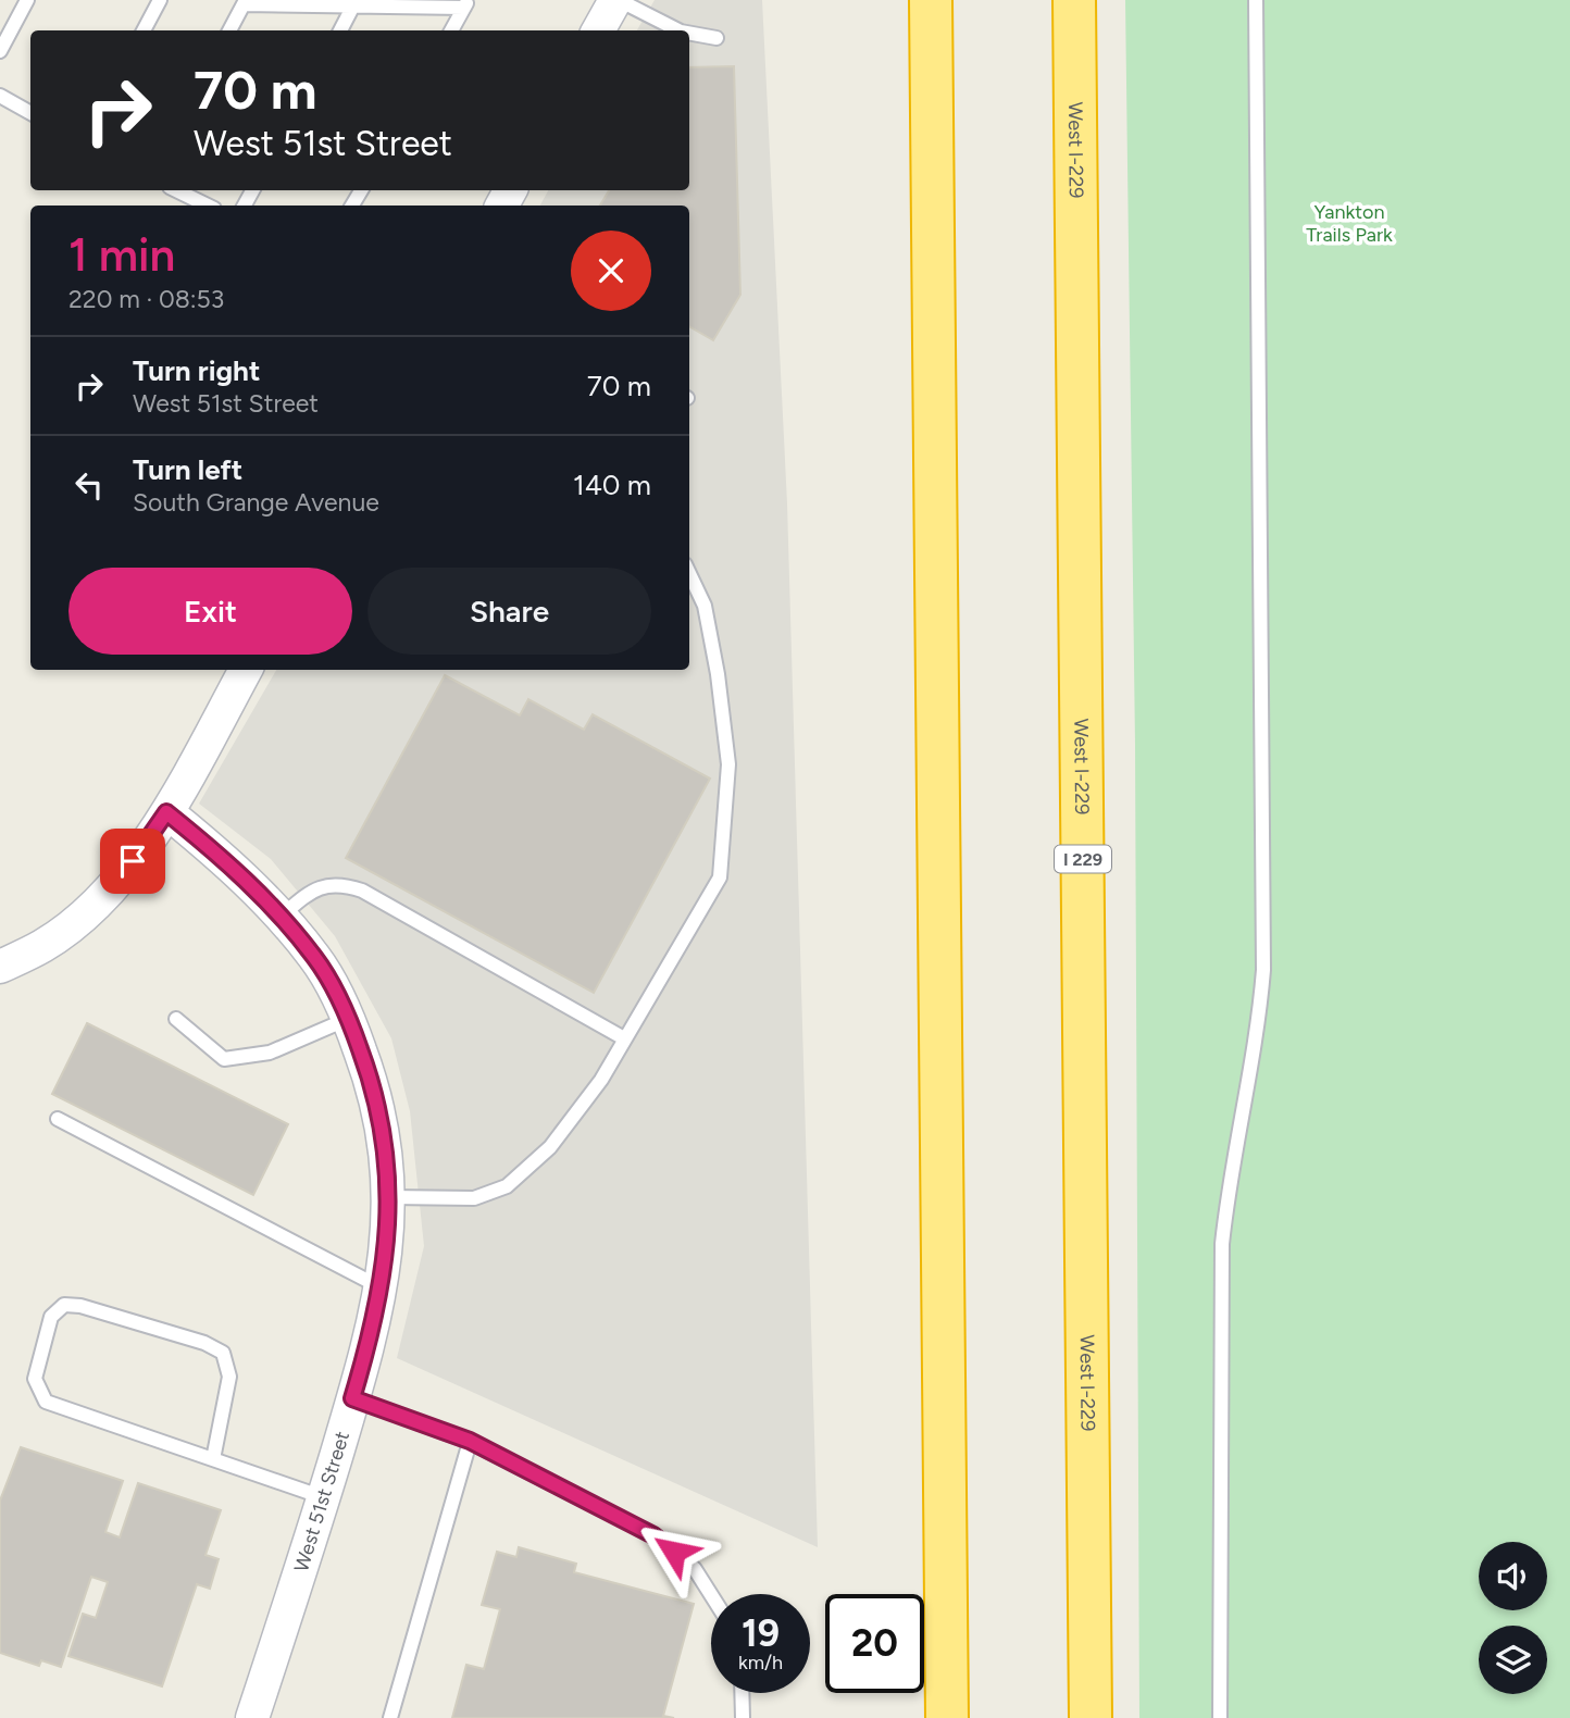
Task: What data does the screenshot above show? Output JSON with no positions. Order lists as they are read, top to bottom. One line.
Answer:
{"streets":{"highway":["West I-229","I 229"],"street":["West 51st Street"]},"parks":["Yankton Trails Park"],"page":{"turn":["70 m","West 51st Street"],"heading":["1 min","220 m · 08:53"],"list":[{"name":"Turn right","note":"West 51st Street","value":"70 m"},{"name":"Turn left","note":"South Grange Avenue","value":"140 m"}],"buttons":["Exit","Share"],"speed":"19 km/h","limit":"20"}}
